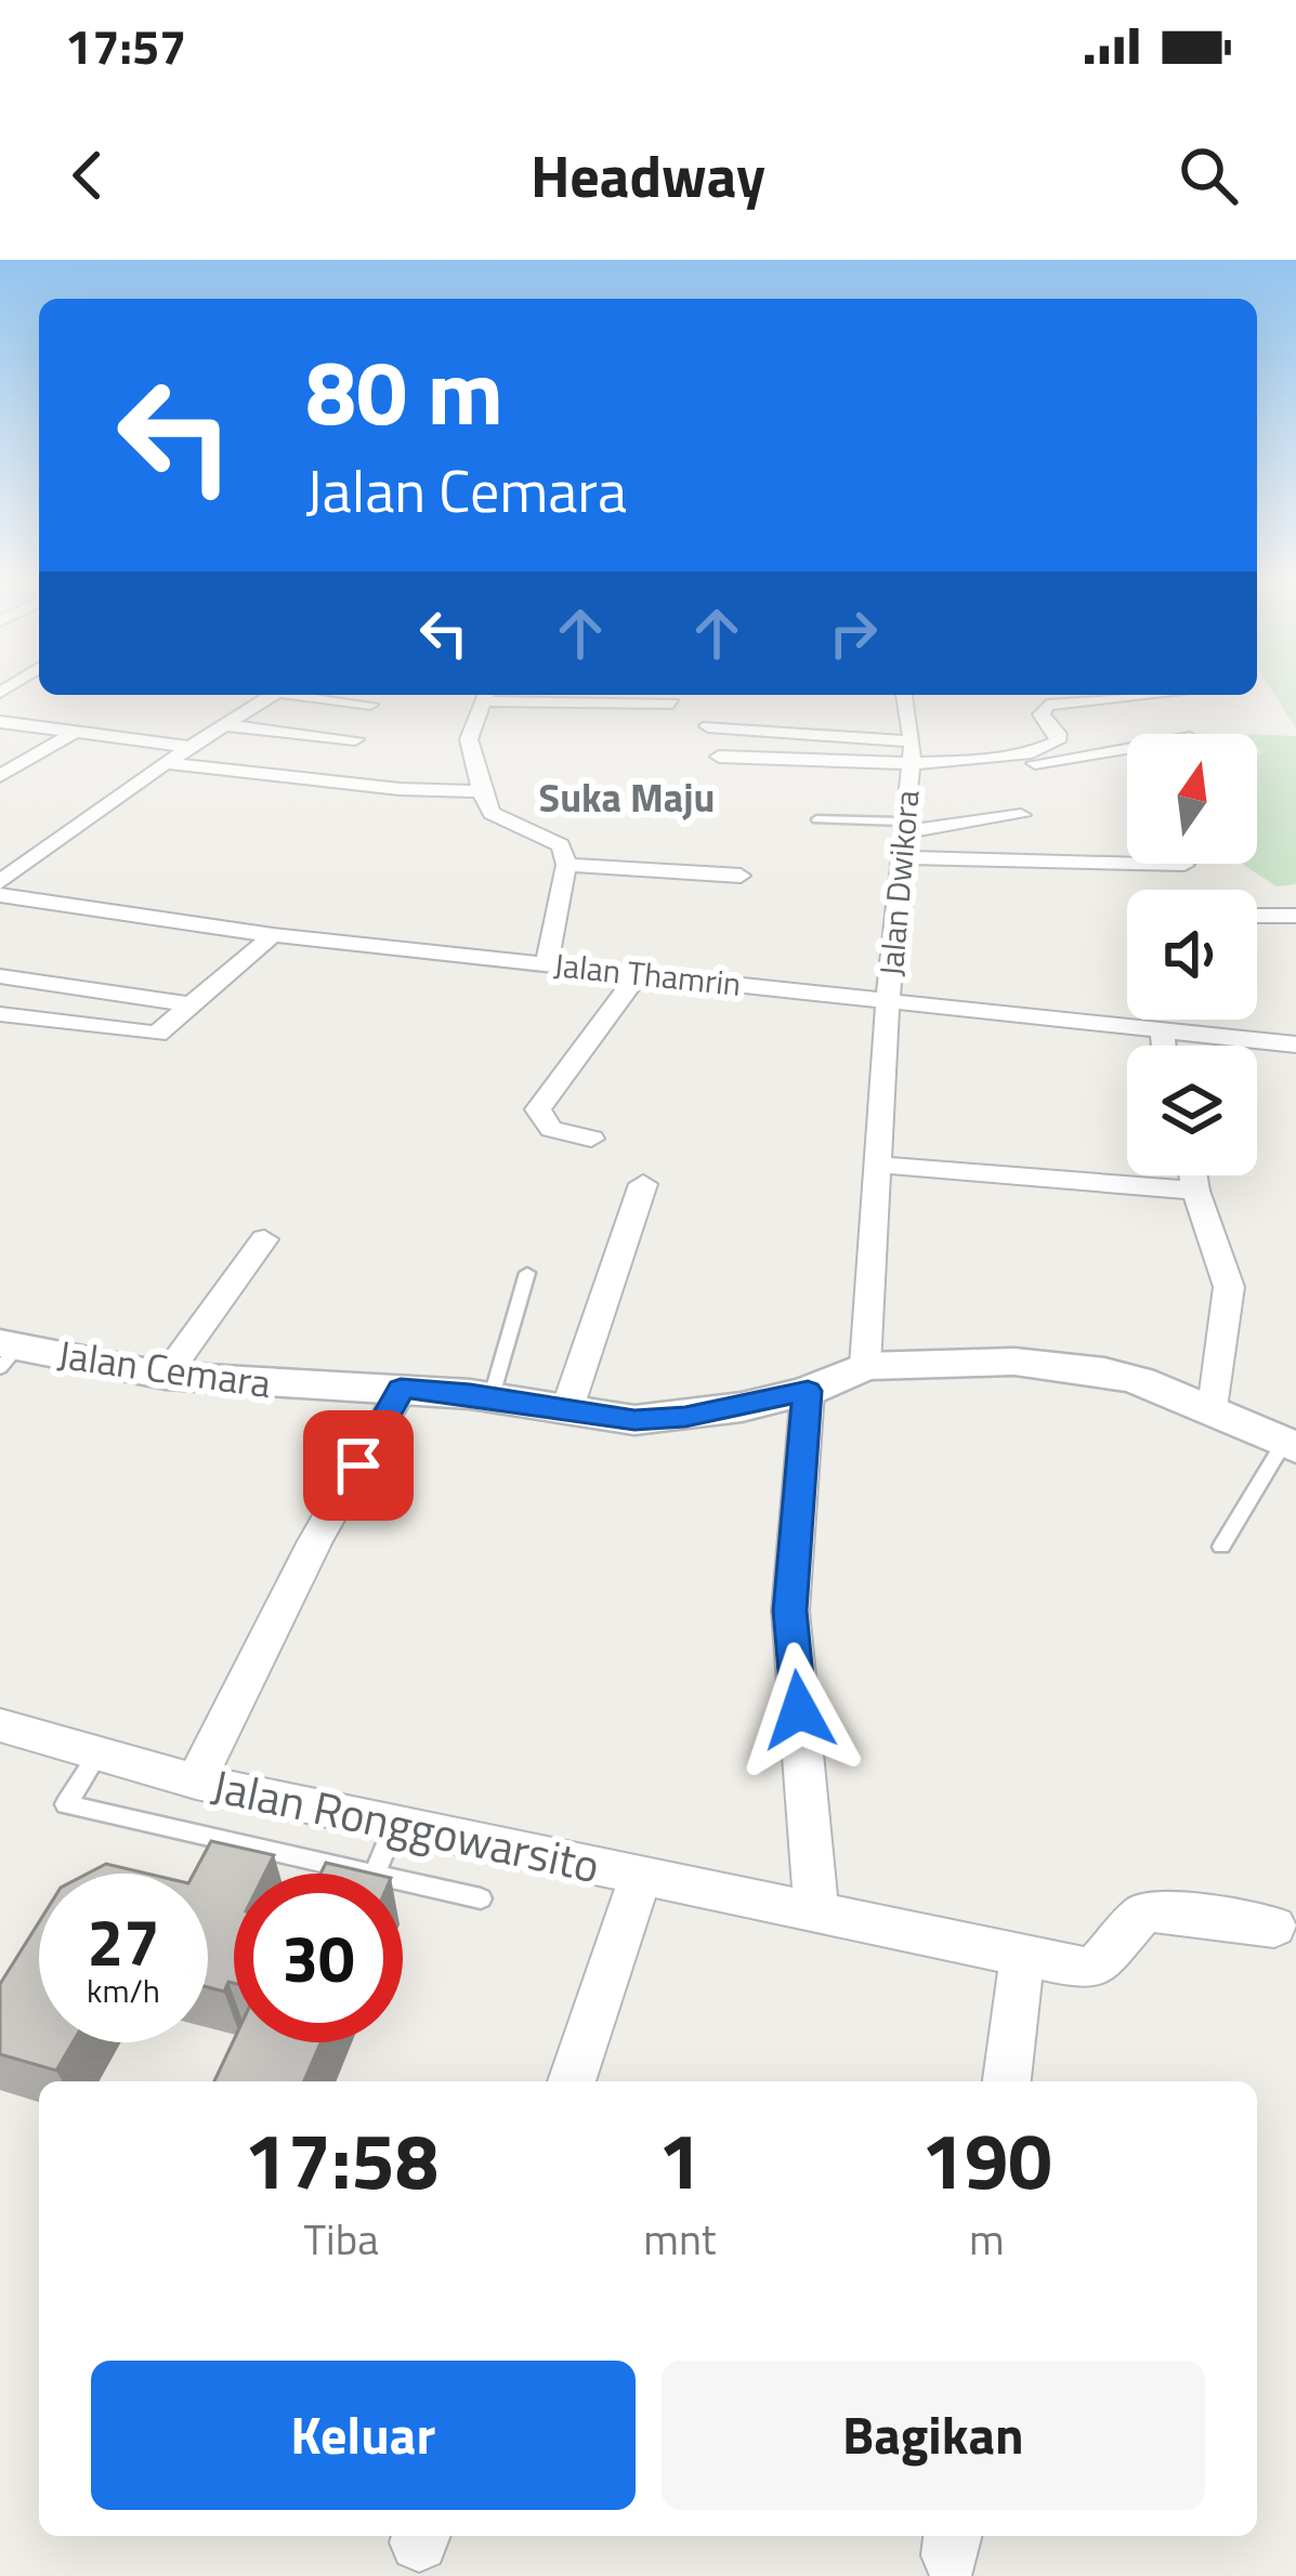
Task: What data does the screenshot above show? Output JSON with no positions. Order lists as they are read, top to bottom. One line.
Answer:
{"streets":{"street":["Jalan Dwikora","Jalan Thamrin","Jalan Cemara","Jalan Ronggowarsito"]},"crossings":[["Jalan Dwikora","Jalan Thamrin"]],"districts":["Suka Maju"],"north":"top","page":{"status":"17:57","header":"Headway","turn":["80 m","Jalan Cemara"],"speed":"27 km/h","limit":"30","eta":["17:58","Tiba","1","mnt","190","m"],"buttons":["Keluar","Bagikan"]}}
